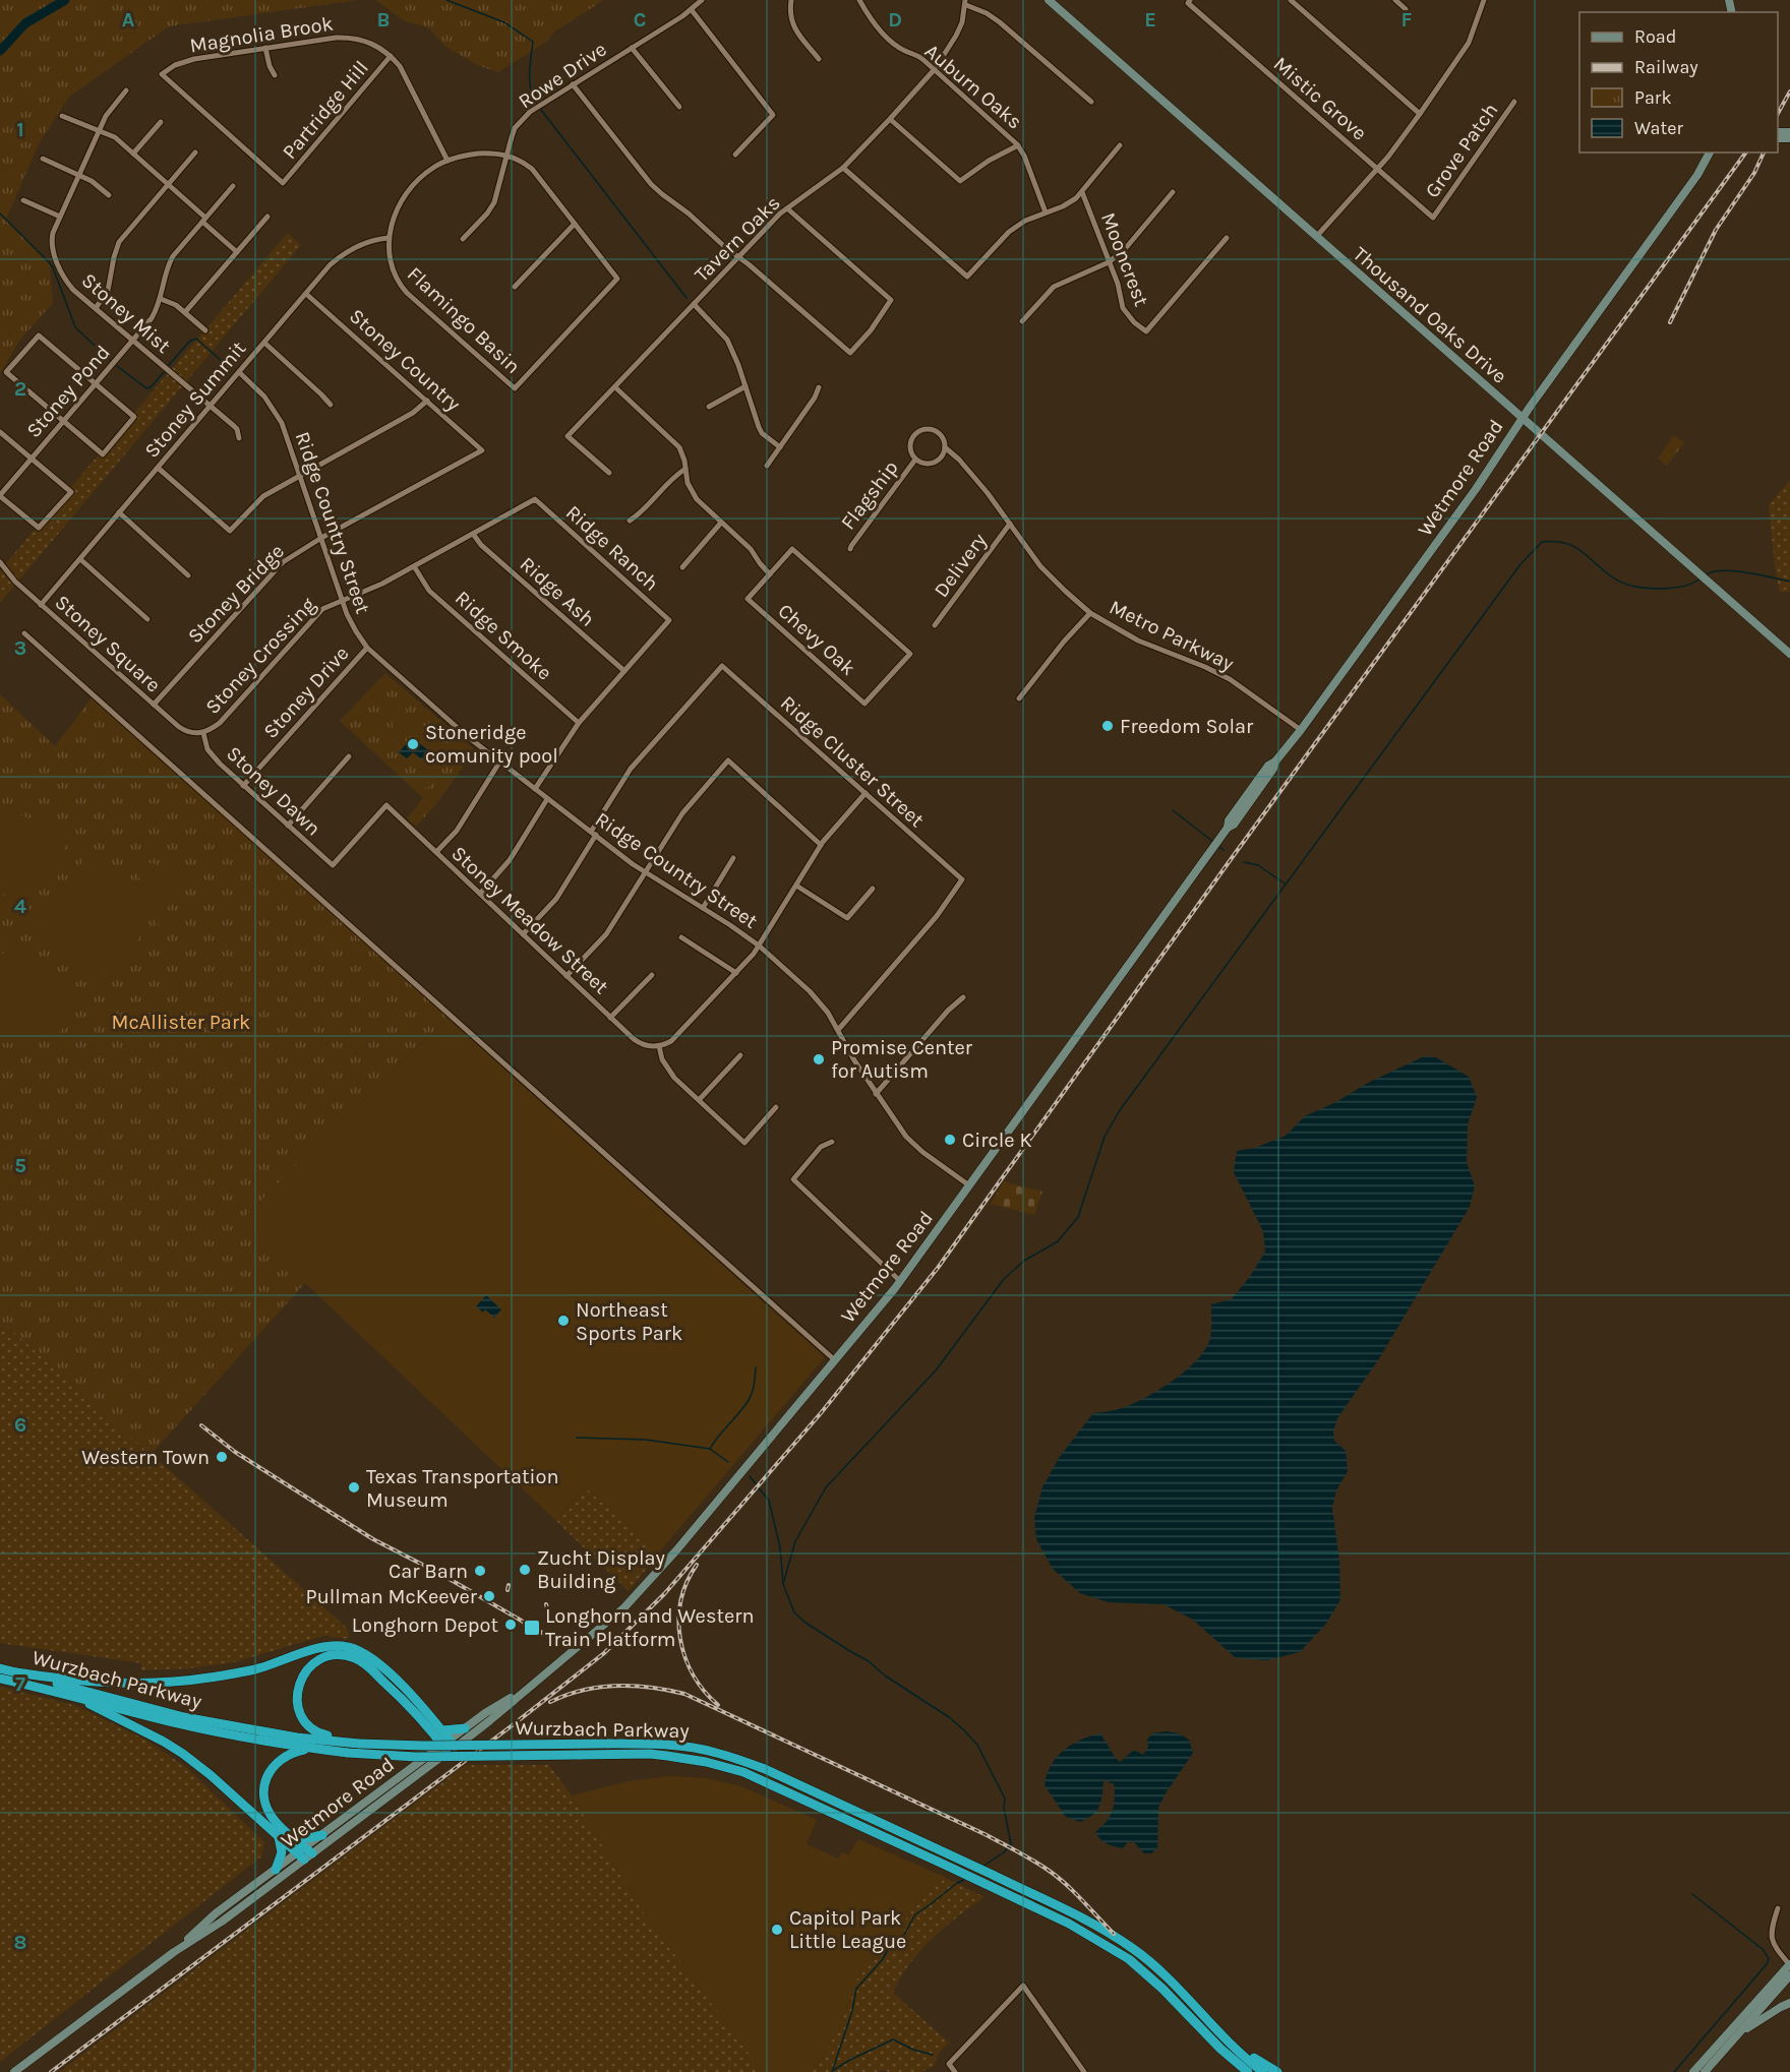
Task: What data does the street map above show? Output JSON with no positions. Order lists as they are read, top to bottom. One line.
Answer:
{"streets":{"highway":["Wurzbach Parkway"],"main road":["Thousand Oaks Drive","Wetmore Road"],"street":["Magnolia Brook","Rowe Drive","Auburn Oaks","Mistic Grove","Partridge Hill","Grove Patch","Tavern Oaks","Mooncrest","Stoney Mist","Flamingo Basin","Stoney Country","Stoney Pond","Stoney Summit","Flagship","Ridge Country Street","Ridge Ranch","Delivery","Ridge Ash","Stoney Bridge","Ridge Smoke","Metro Parkway","Chevy Oak","Stoney Square","Stoney Crossing","Stoney Drive","Ridge Cluster Street","Stoney Dawn","Stoney Meadow Street"]},"crossings":[["Magnolia Brook","Rowe Drive"],["Magnolia Brook","Partridge Hill"],["Magnolia Brook","Flamingo Basin"],["Magnolia Brook","Stoney Summit"],["Rowe Drive","Flamingo Basin"],["Rowe Drive","Stoney Summit"],["Auburn Oaks","Tavern Oaks"],["Mistic Grove","Grove Patch"],["Stoney Mist","Stoney Pond"],["Stoney Mist","Stoney Summit"],["Thousand Oaks Drive","Wetmore Road"],["Flamingo Basin","Stoney Summit"],["Stoney Country","Stoney Summit"],["Stoney Country","Stoney Bridge"],["Stoney Summit","Ridge Country Street"],["Stoney Summit","Stoney Square"],["Wetmore Road","Ridge Country Street"],["Wetmore Road","Metro Parkway"],["Flagship","Metro Parkway"],["Ridge Country Street","Stoney Bridge"],["Ridge Country Street","Stoney Crossing"],["Ridge Country Street","Stoney Drive"],["Ridge Country Street","Ridge Cluster Street"],["Ridge Ranch","Ridge Ash"],["Ridge Ranch","Stoney Crossing"],["Delivery","Metro Parkway"],["Ridge Ash","Stoney Crossing"],["Stoney Bridge","Stoney Square"],["Ridge Smoke","Stoney Crossing"],["Stoney Square","Stoney Crossing"],["Stoney Square","Stoney Dawn"],["Stoney Crossing","Stoney Dawn"],["Stoney Drive","Stoney Dawn"],["Stoney Dawn","Stoney Meadow Street"]],"parks":["McAllister Park"],"places":{"other":["Freedom Solar","Stoneridge comunity pool","Promise Center for Autism","Circle K","Northeast Sports Park","Western Town","Texas Transportation Museum","Zucht Display Building","Car Barn","Pullman McKeever","Longhorn Depot","Capitol Park Little League"],"transit":["Longhorn and Western Train Platform"]},"legend":["Road","Railway","Park","Water"],"grid":{"columns":["A","B","C","D","E","F"],"rows":["1","2","3","4","5","6","7","8"]}}
